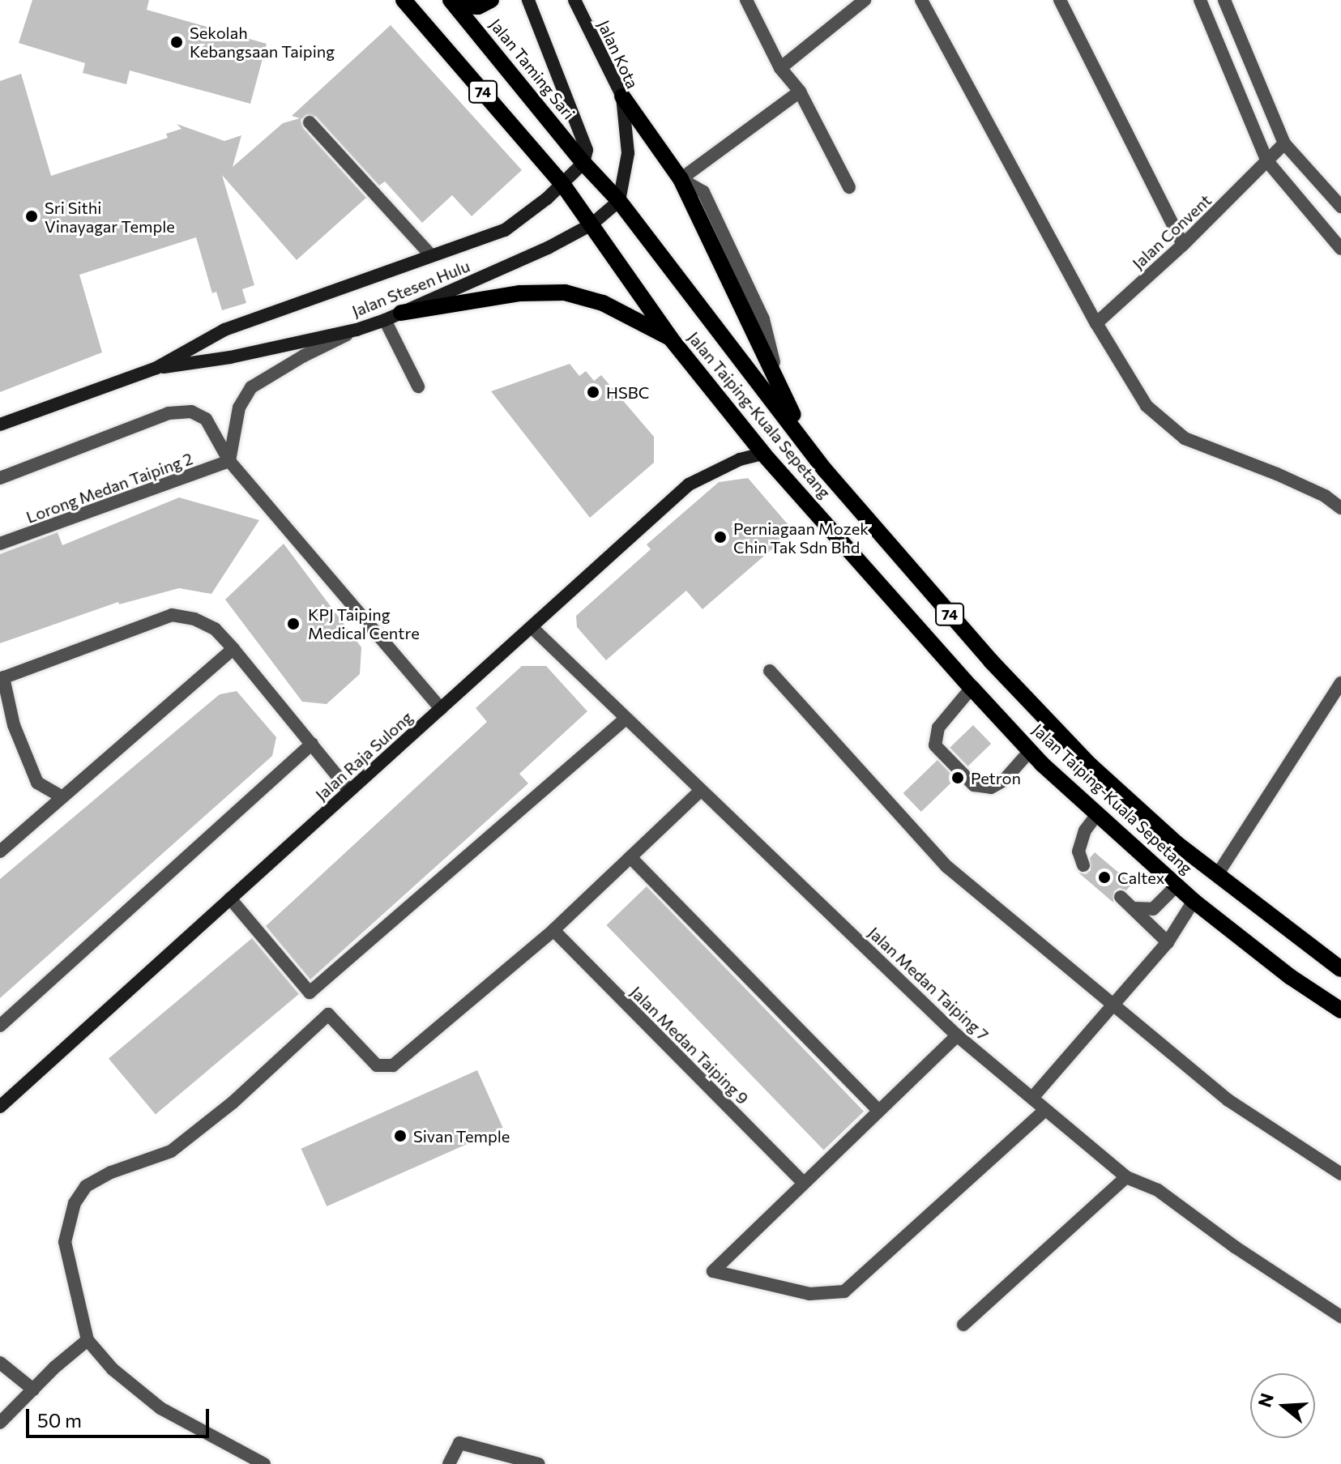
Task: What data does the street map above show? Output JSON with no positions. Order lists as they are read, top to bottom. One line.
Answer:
{"streets":{"main road":["Jalan Kota","Jalan Taming Sari","74","Jalan Stesen Hulu","Jalan Taiping-Kuala Sepetang","Jalan Raja Sulong"],"street":["Jalan Convent","Lorong Medan Taiping 2","Jalan Medan Taiping 7","Jalan Medan Taiping 9"]},"crossings":[["Jalan Kota","74"],["Jalan Kota","Jalan Stesen Hulu"],["Jalan Kota","Jalan Taiping-Kuala Sepetang"],["Jalan Taming Sari","74"],["Jalan Taming Sari","Jalan Stesen Hulu"],["74","Jalan Stesen Hulu"],["74","Jalan Taiping-Kuala Sepetang"],["Jalan Stesen Hulu","Jalan Taiping-Kuala Sepetang"],["Jalan Taiping-Kuala Sepetang","Jalan Raja Sulong"],["Jalan Raja Sulong","Jalan Medan Taiping 7"]],"places":["Sekolah Kebangsaan Taiping","Sri Sithi Vinayagar Temple","HSBC","Perniagaan Mozek Chin Tak Sdn Bhd","KPJ Taiping Medical Centre","Petron","Caltex","Sivan Temple"],"scale_bar":"50 m","north":"left"}
